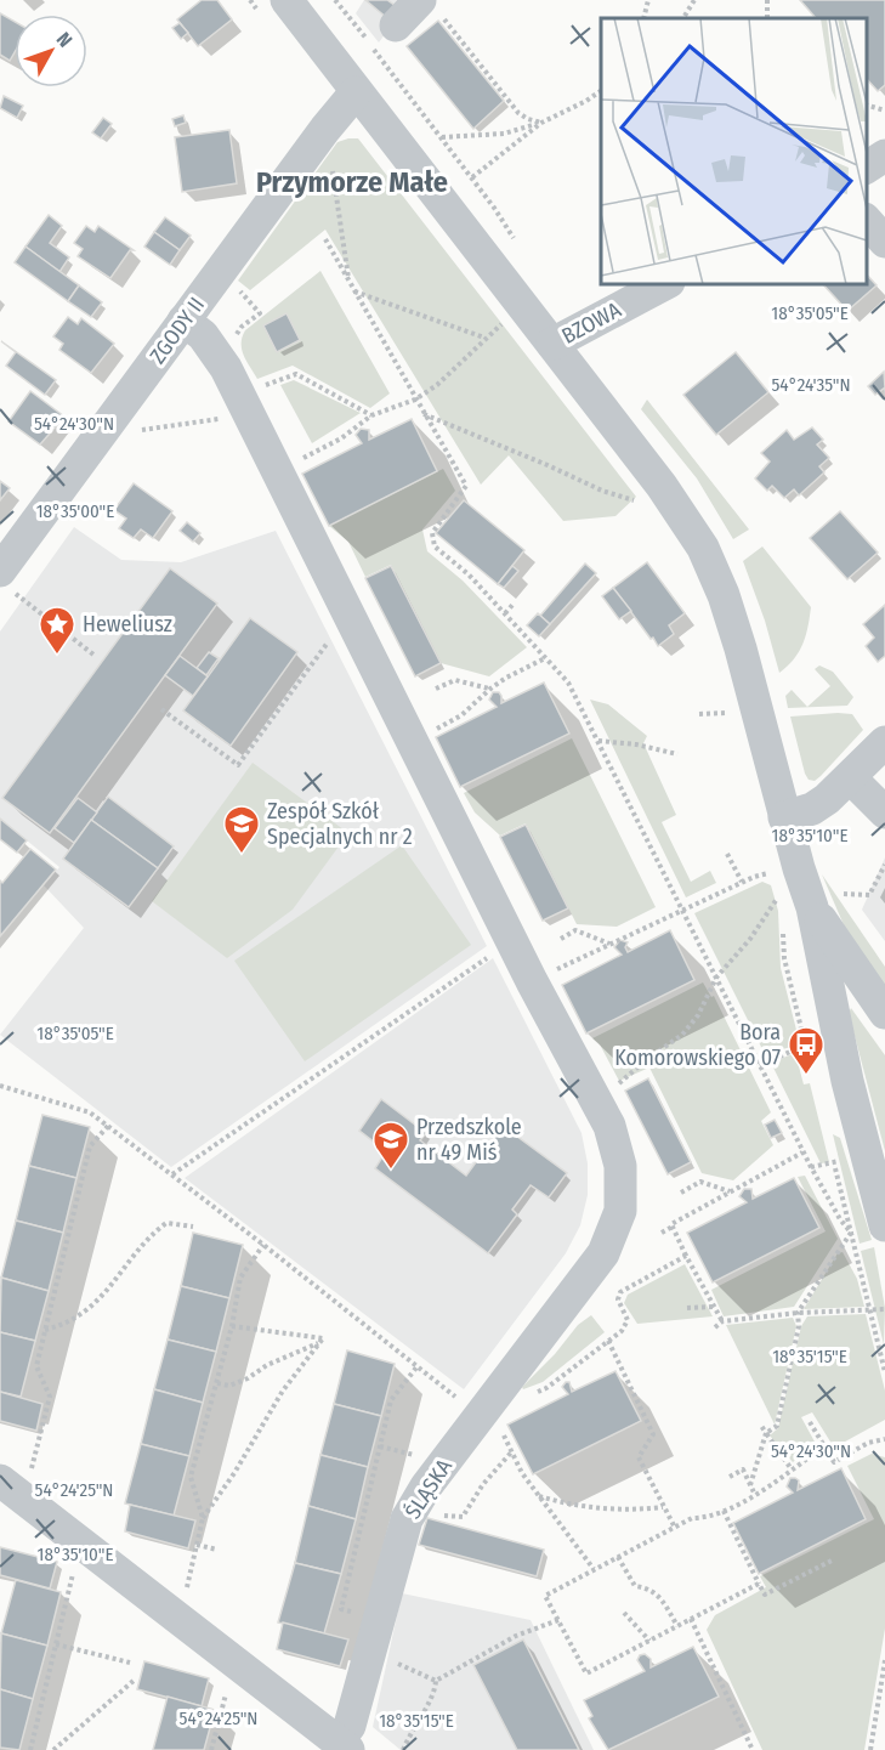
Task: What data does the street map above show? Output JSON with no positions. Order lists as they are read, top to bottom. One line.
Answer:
{"streets":{"street":["BZOWA","ZGODY II","ŚLĄSKA"]},"crossings":[["ZGODY II","ŚLĄSKA"]],"districts":["Przymorze Małe"],"places":{"place":["Heweliusz"],"school or university":["Zespół Szkół Specjalnych nr 2","Przedszkole nr 49 Miś"],"bus stop":["Bora Komorowskiego 07"]},"north":"top right","coordinates":["18°35'05\"E","54°24'35\"N","54°24'30\"N","18°35'00\"E","18°35'10\"E","18°35'15\"E","54°24'25\"N"]}
